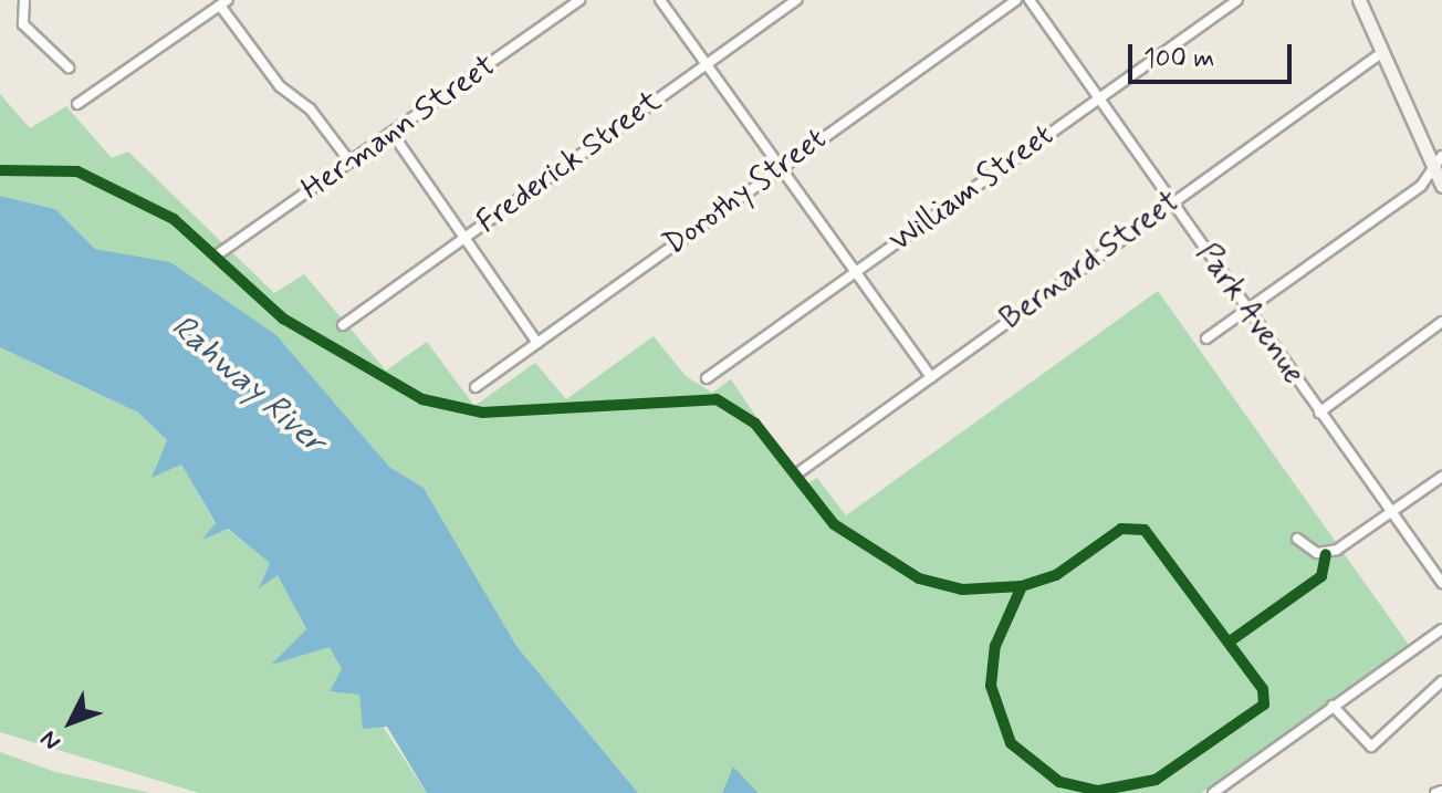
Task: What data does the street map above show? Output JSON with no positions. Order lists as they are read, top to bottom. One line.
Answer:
{"streets":{"street":["Hermann Street","Frederick Street","William Street","Dorothy Street","Bernard Street","Park Avenue"]},"crossings":[["William Street","Park Avenue"],["Bernard Street","Park Avenue"]],"water":["Rahway River"],"scale_bar":"100 m","north":"bottom left"}
